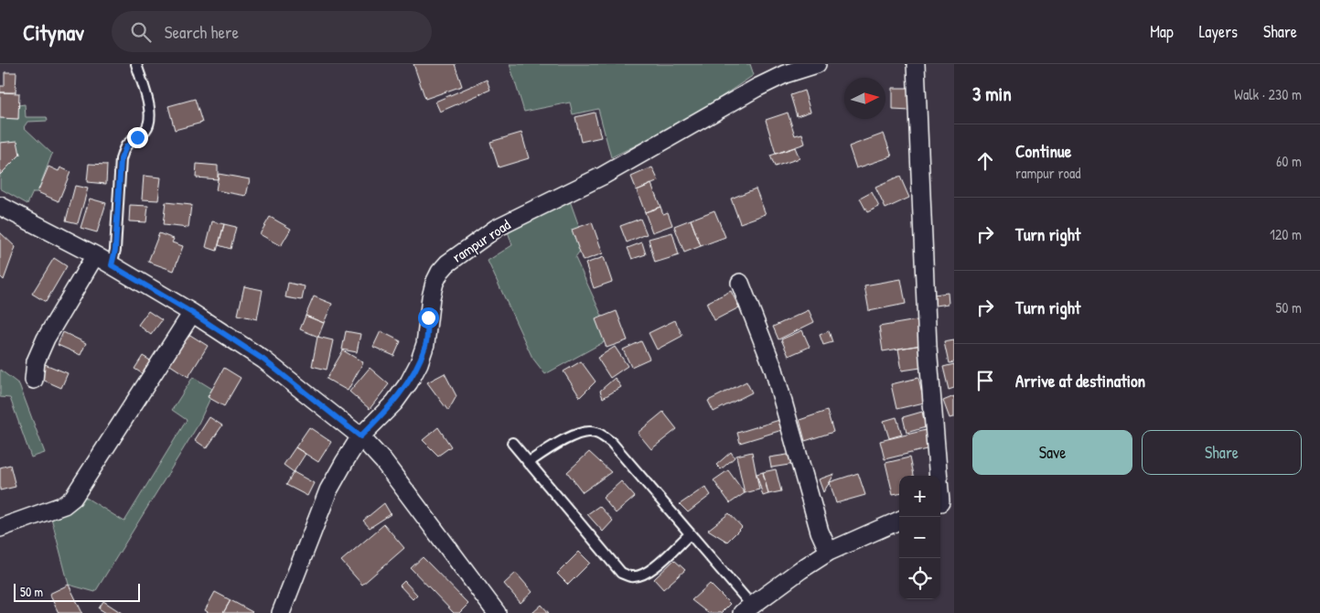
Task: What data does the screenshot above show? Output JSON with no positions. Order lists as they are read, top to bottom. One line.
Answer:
{"streets":{"street":["rampur road"]},"scale_bar":"50 m","north":"right","page":{"header":"Citynav","search":"Search here","nav":["Map","Layers","Share"],"heading":["3 min","Walk · 230 m"],"list":[["Continue","rampur road","60 m"],["Turn right","120 m"],["Turn right","50 m"],"Arrive at destination"],"buttons":["Save","Share"],"map_buttons":["+","−"],"scale":"50 m"}}
